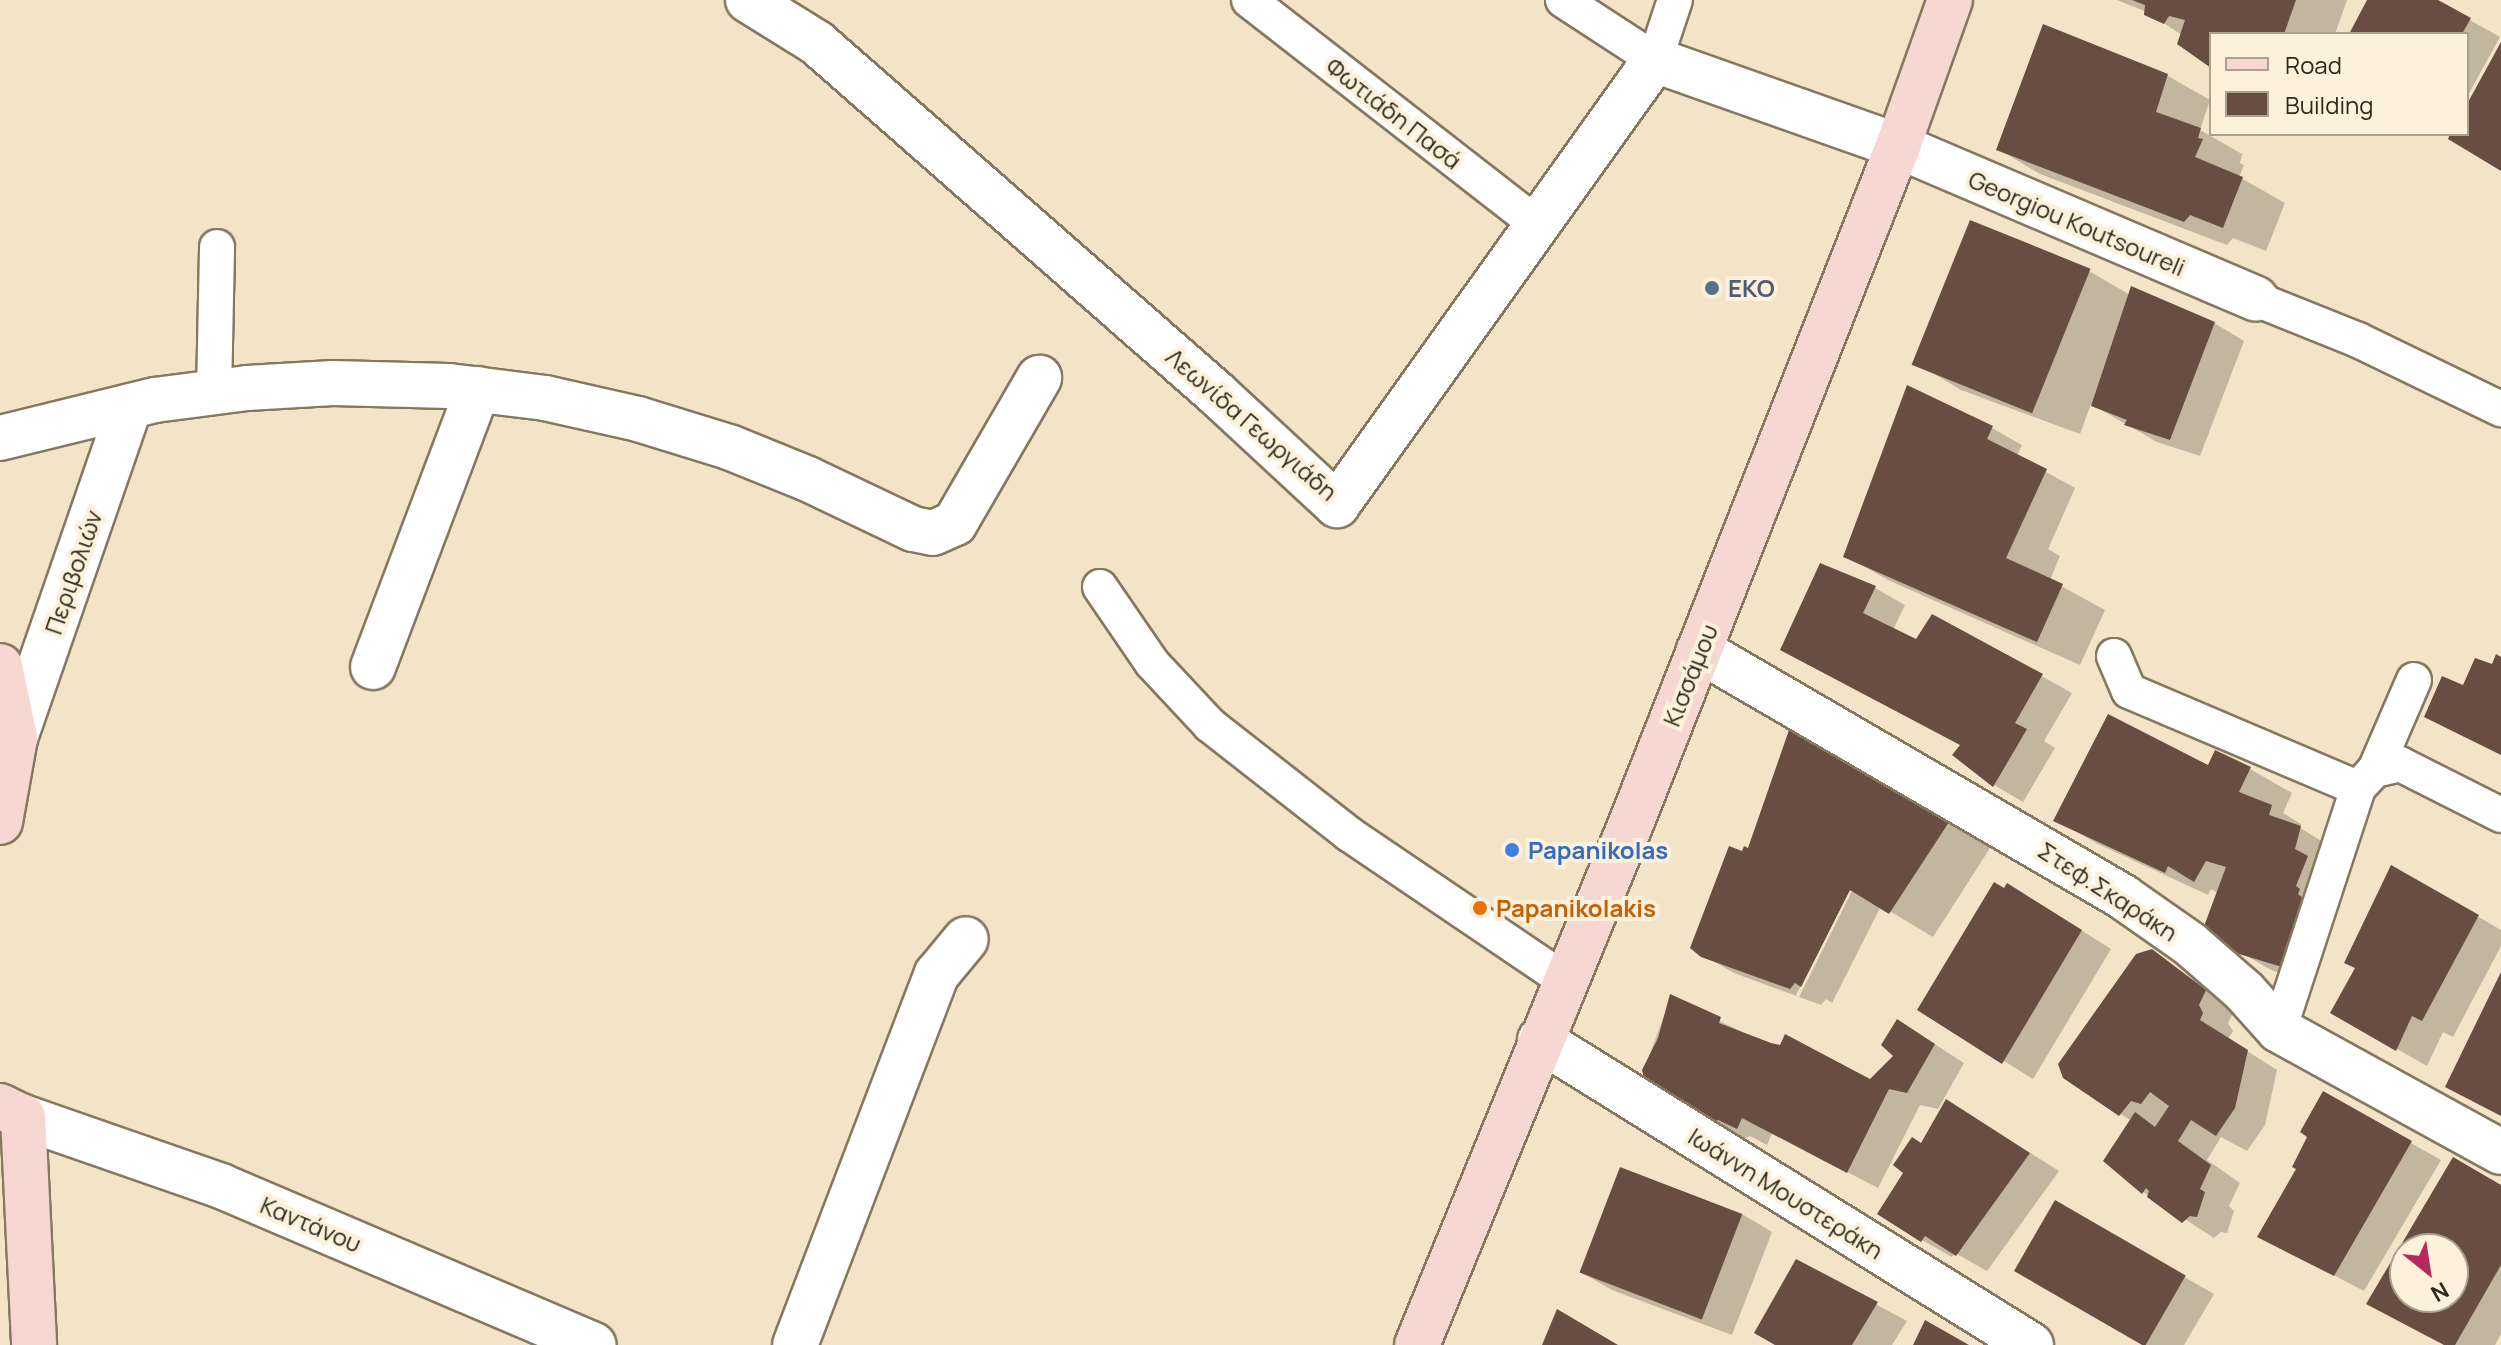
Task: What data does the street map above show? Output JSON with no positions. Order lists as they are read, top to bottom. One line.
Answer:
{"streets":{"main road":["Κισσάμου"],"street":["Georgiou Koutsoureli","Λεωνίδα Γεωργιάδη","Περιβολιών","Στεφ.Σκαράκη","Ιωάννη Μουστεράκη","Καντάνου"],"lane":["Φωτιάδη Πασά"]},"crossings":[["Φωτιάδη Πασά","Λεωνίδα Γεωργιάδη"],["Georgiou Koutsoureli","Κισσάμου"],["Κισσάμου","Στεφ.Σκαράκη"],["Κισσάμου","Ιωάννη Μουστεράκη"]],"places":["EKO","Papanikolas","Papanikolakis"],"legend":["Road","Building"],"north":"bottom right"}
